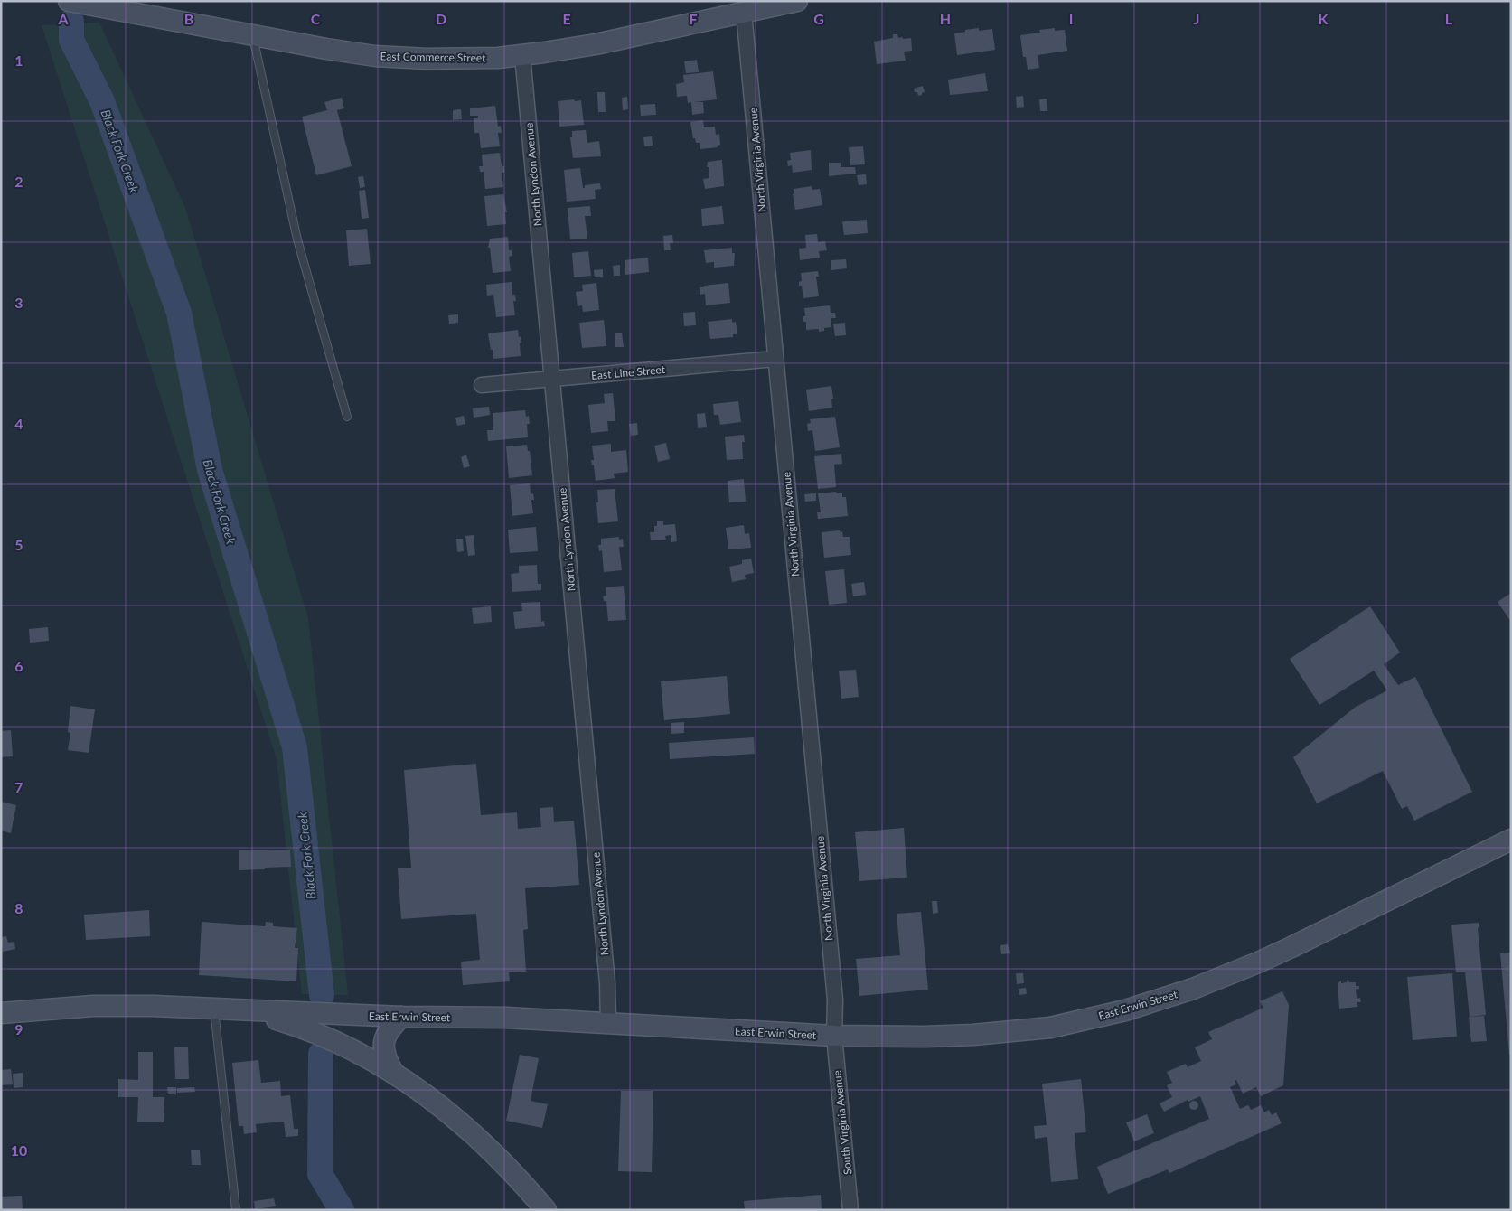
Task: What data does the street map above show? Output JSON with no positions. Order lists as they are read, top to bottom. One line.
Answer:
{"streets":{"main road":["East Commerce Street","East Erwin Street"],"street":["North Virginia Avenue","North Lyndon Avenue","East Line Street","South Virginia Avenue"]},"crossings":[["East Commerce Street","North Virginia Avenue"],["East Commerce Street","North Lyndon Avenue"],["North Virginia Avenue","East Line Street"],["North Virginia Avenue","East Erwin Street"],["North Virginia Avenue","South Virginia Avenue"],["North Lyndon Avenue","East Line Street"],["North Lyndon Avenue","East Erwin Street"],["East Erwin Street","South Virginia Avenue"]],"water":["Black Fork Creek"],"grid":{"columns":["A","B","C","D","E","F","G","H","I","J","K","L"],"rows":["1","2","3","4","5","6","7","8","9","10"]}}
